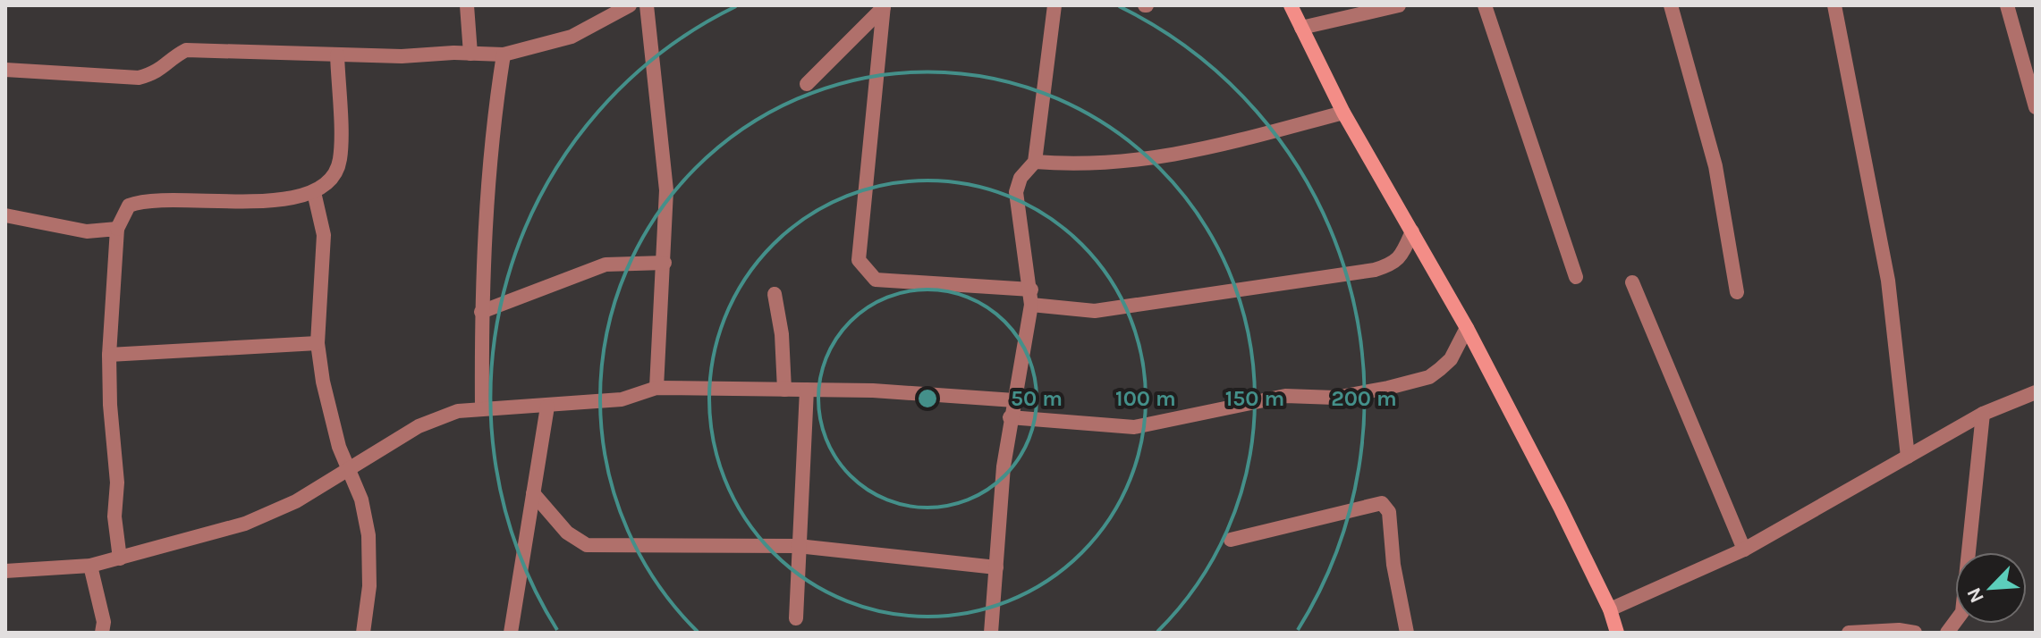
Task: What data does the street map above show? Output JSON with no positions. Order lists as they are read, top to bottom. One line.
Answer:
{"north":"bottom left","rings":["50 m","100 m","150 m","200 m"]}
